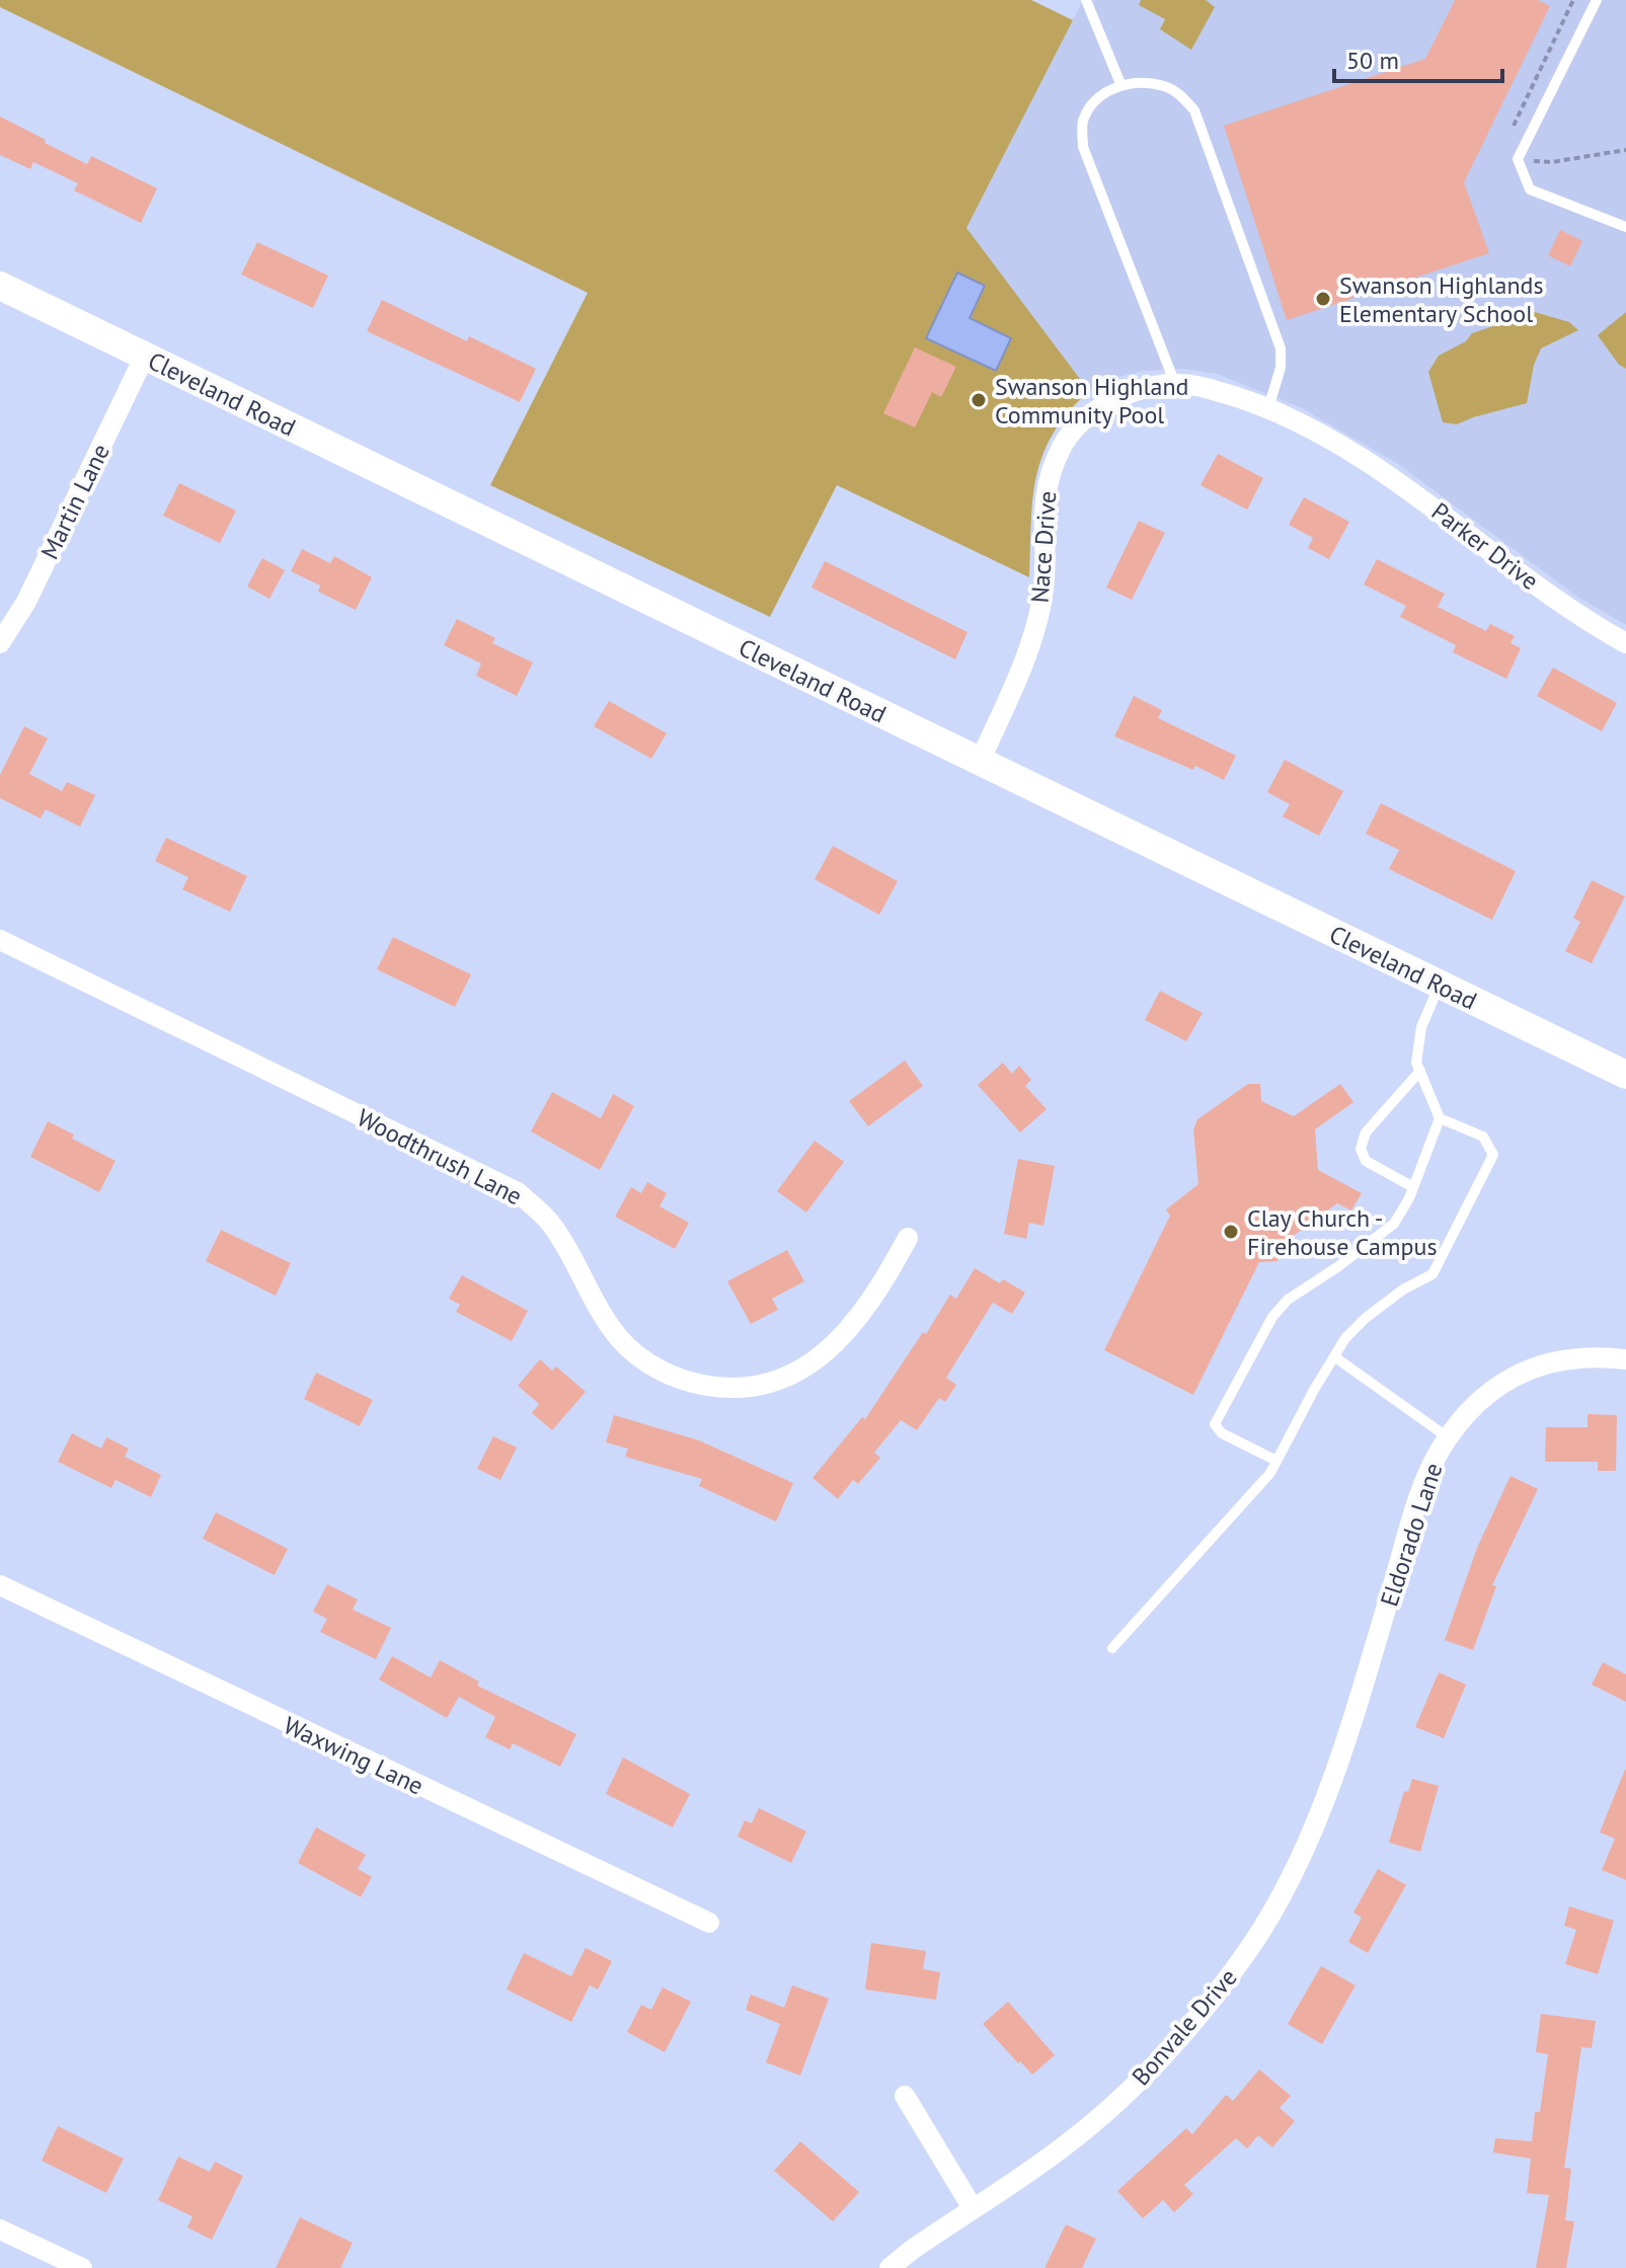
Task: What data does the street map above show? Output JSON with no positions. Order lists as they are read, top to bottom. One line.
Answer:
{"streets":{"main road":["Cleveland Road"],"street":["Martin Lane","Parker Drive","Nace Drive","Woodthrush Lane","Eldorado Lane","Waxwing Lane","Bonvale Drive"]},"crossings":[["Cleveland Road","Martin Lane"],["Cleveland Road","Nace Drive"],["Parker Drive","Nace Drive"],["Eldorado Lane","Bonvale Drive"]],"places":["Swanson Highlands Elementary School","Swanson Highland Community Pool","Clay Church - Firehouse Campus"],"scale_bar":"50 m"}
